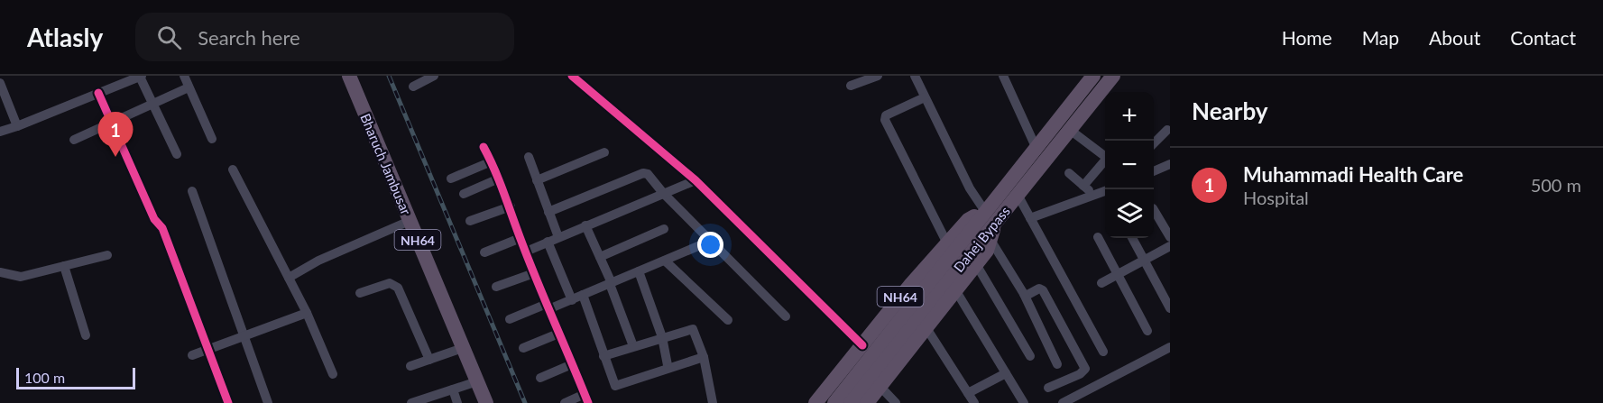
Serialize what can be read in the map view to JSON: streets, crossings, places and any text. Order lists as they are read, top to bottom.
{
  "streets": {
    "highway": ["Bharuch Jambusar", "Dahej Bypass", "NH64"]
  },
  "crossings": [
    ["Dahej Bypass", "NH64"]
  ],
  "scale_bar": "100 m",
  "page": {
    "header": "Atlasly",
    "search": "Search here",
    "nav": [
      "Home",
      "Map",
      "About",
      "Contact"
    ],
    "heading": "Nearby",
    "map_buttons": ["+", "−"],
    "pins": "1",
    "list": [
      {
        "mark": "1",
        "name": "Muhammadi Health Care",
        "note": "Hospital",
        "value": "500 m"
      }
    ],
    "scale": "100 m"
  }
}
